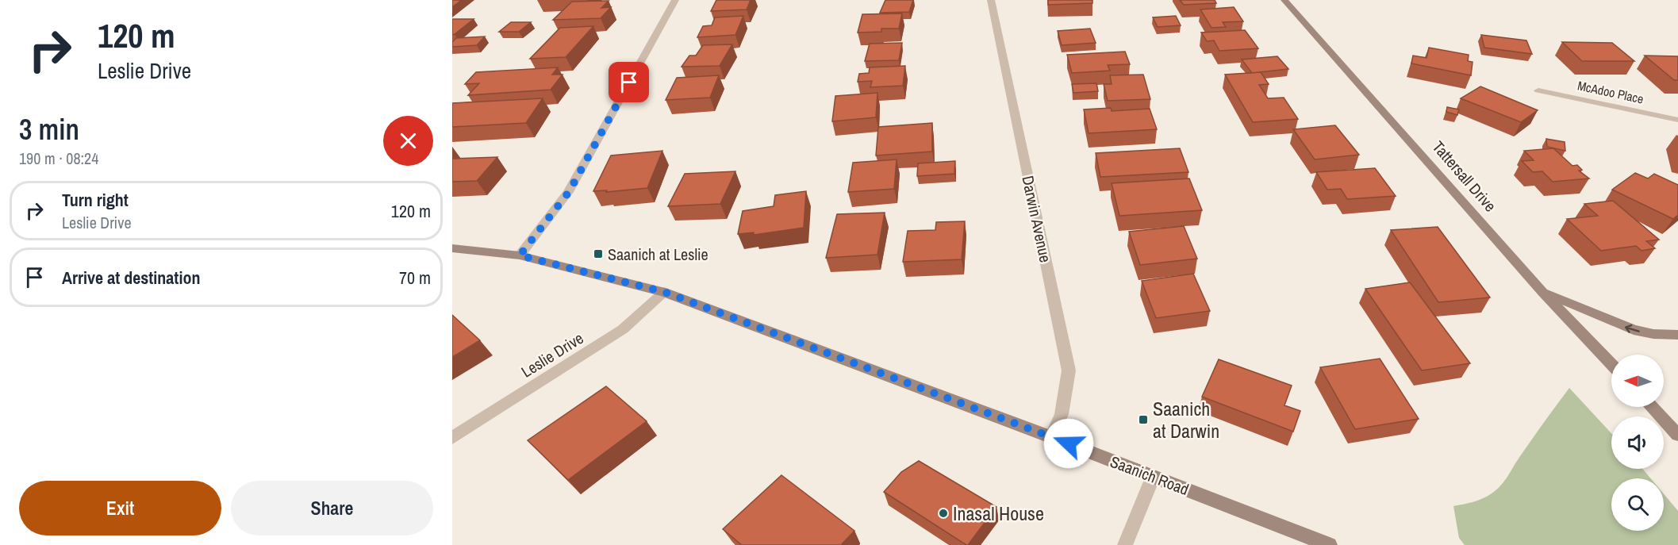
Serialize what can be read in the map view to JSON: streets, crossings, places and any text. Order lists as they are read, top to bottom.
{
  "streets": {
    "main road": ["Tattersall Drive", "Saanich Road"],
    "street": ["McAdoo Place", "Darwin Avenue", "Leslie Drive"]
  },
  "crossings": [
    ["Darwin Avenue", "Saanich Road"],
    ["Leslie Drive", "Saanich Road"]
  ],
  "places": {
    "transit": ["Saanich at Leslie", "Saanich at Darwin"],
    "other": ["Inasal House"]
  },
  "north": "left",
  "page": {
    "turn": ["120 m", "Leslie Drive"],
    "heading": ["3 min", "190 m · 08:24"],
    "list": [
      {
        "name": "Turn right",
        "note": "Leslie Drive",
        "value": "120 m"
      },
      {
        "name": "Arrive at destination",
        "value": "70 m"
      }
    ],
    "buttons": ["Exit", "Share"]
  }
}
